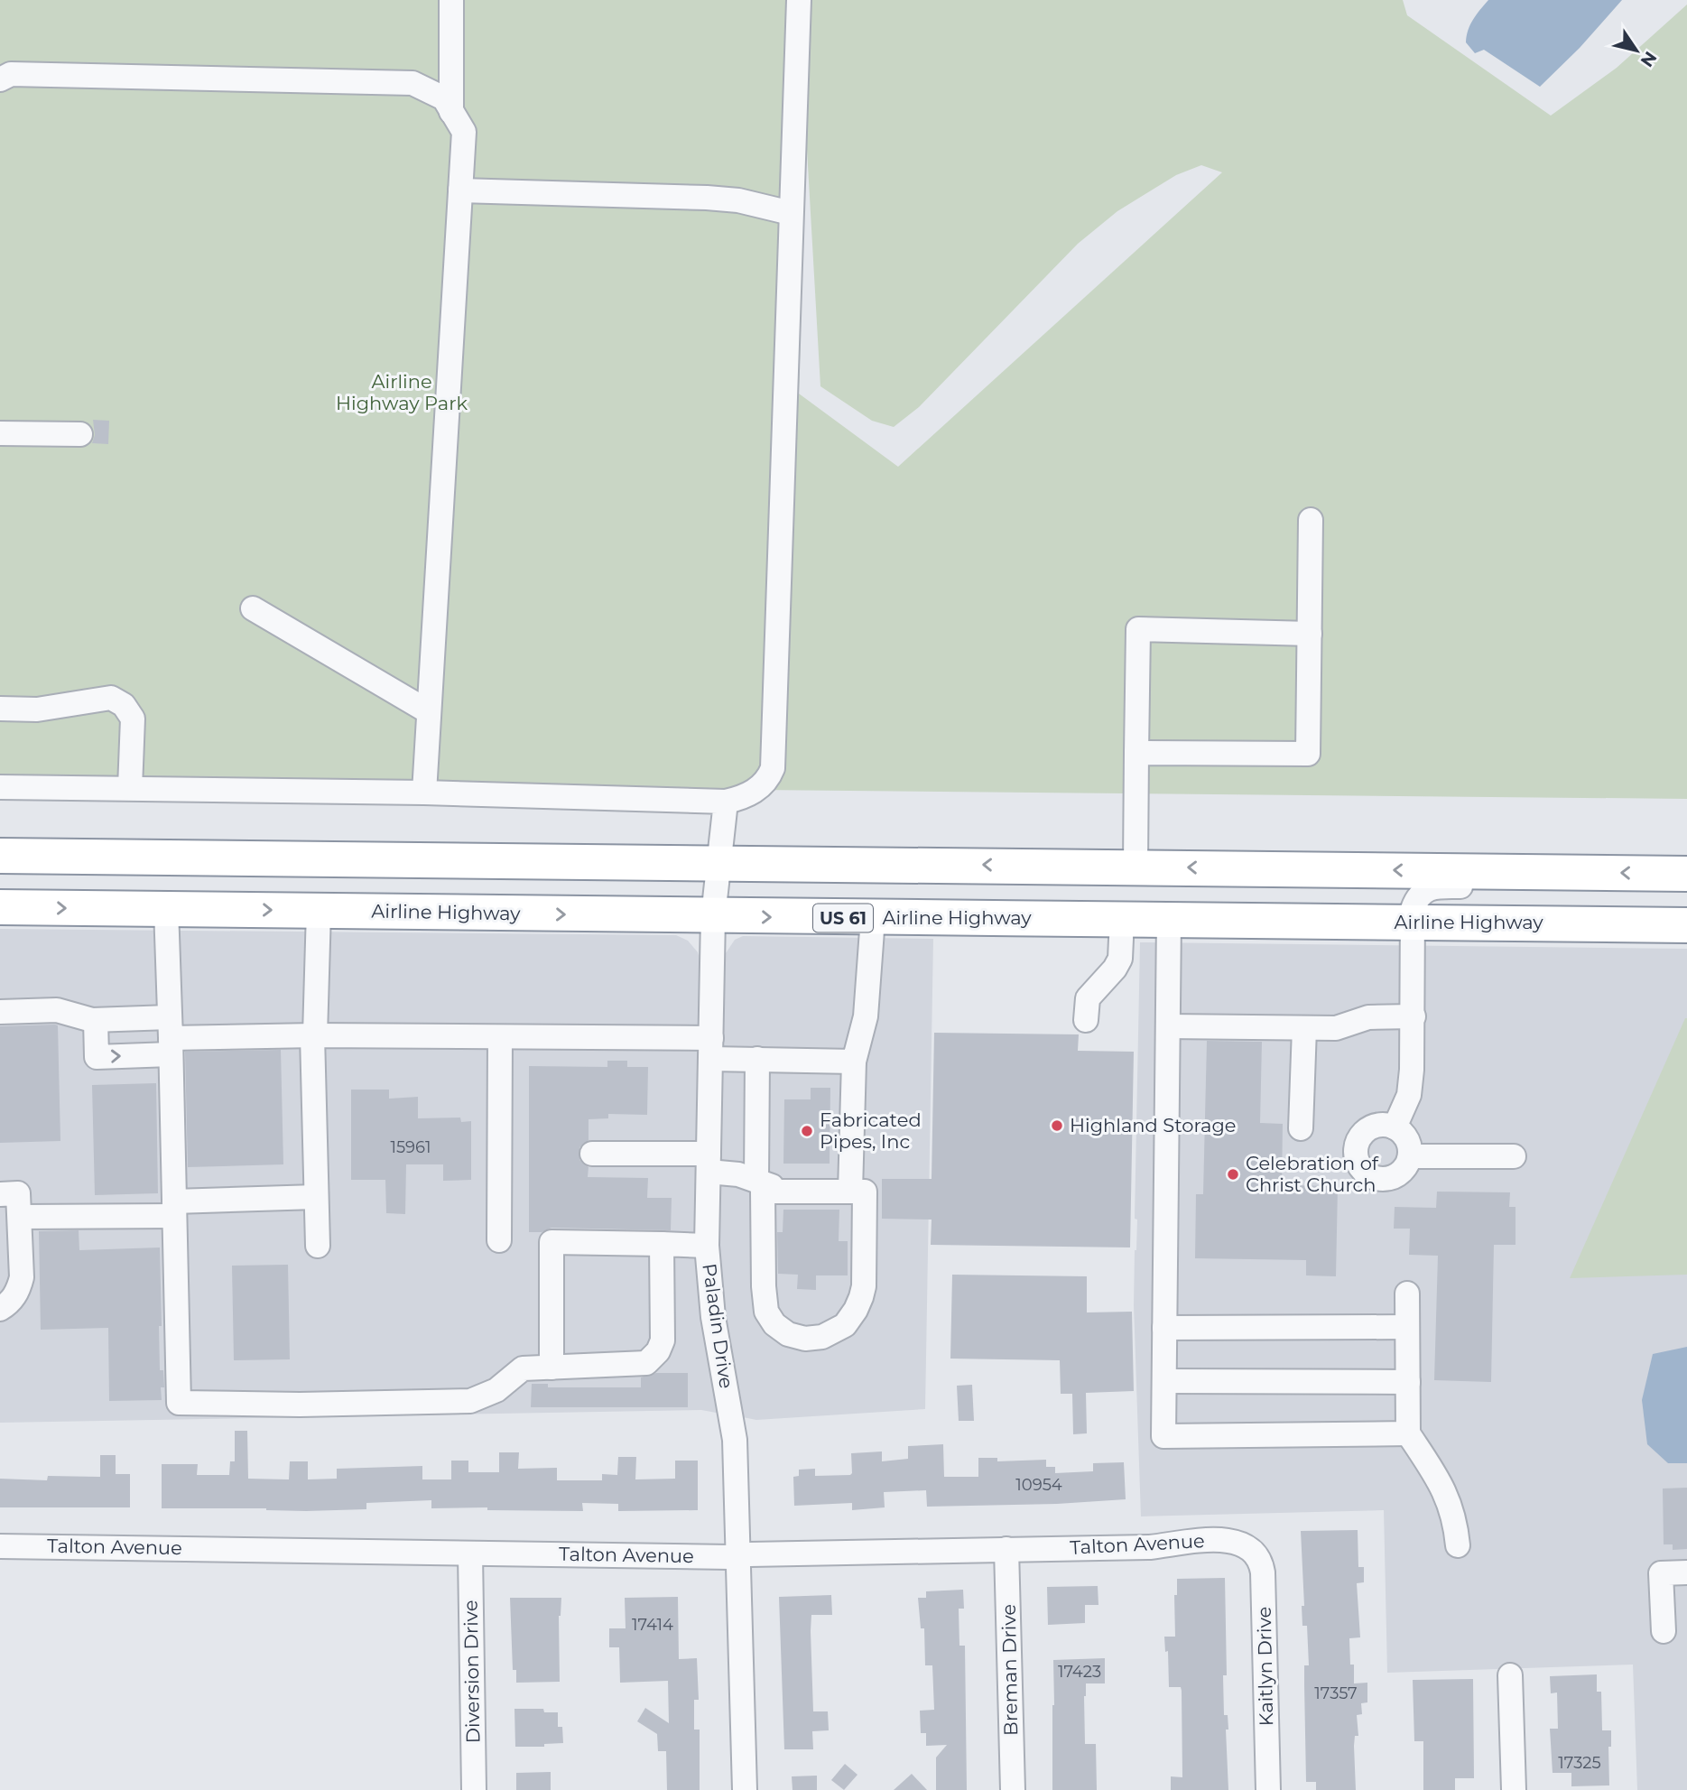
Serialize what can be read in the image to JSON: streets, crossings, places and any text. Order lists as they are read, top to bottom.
{
  "streets": {
    "highway": ["Airline Highway", "US 61"],
    "street": [
      "Paladin Drive",
      "Talton Avenue",
      "Kaitlyn Drive",
      "Breman Drive",
      "Diversion Drive"
    ]
  },
  "crossings": [
    ["Airline Highway", "Paladin Drive"],
    ["Paladin Drive", "Talton Avenue"],
    ["Talton Avenue", "Kaitlyn Drive"],
    ["Talton Avenue", "Breman Drive"],
    ["Talton Avenue", "Diversion Drive"]
  ],
  "parks": ["Airline Highway Park"],
  "places": ["Highland Storage", "Fabricated Pipes, Inc", "Celebration of Christ Church"],
  "house_numbers": [
    "15961",
    "10954",
    "17414",
    "17423",
    "17357",
    "17325"
  ],
  "north": "bottom right"
}
